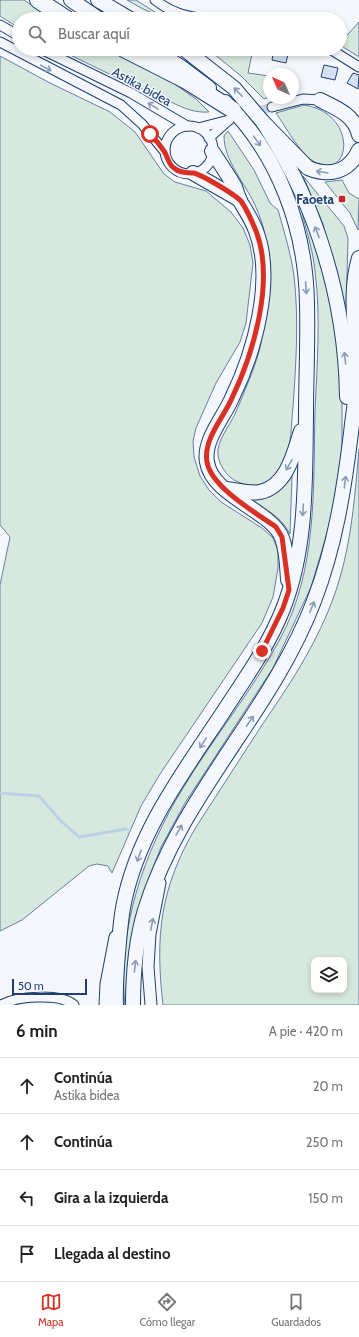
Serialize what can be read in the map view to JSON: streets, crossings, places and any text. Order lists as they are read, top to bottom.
{
  "streets": {
    "street": ["Astika bidea"]
  },
  "places": {
    "transit": ["Faoeta"]
  },
  "scale_bar": "50 m",
  "north": "top left",
  "page": {
    "search": "Buscar aquí",
    "scale": "50 m",
    "heading": ["6 min", "A pie · 420 m"],
    "list": [
      ["Continúa", "Astika bidea", "20 m"],
      ["Continúa", "250 m"],
      ["Gira a la izquierda", "150 m"],
      "Llegada al destino"
    ],
    "nav": ["Mapa", "Cómo llegar", "Guardados"]
  }
}
